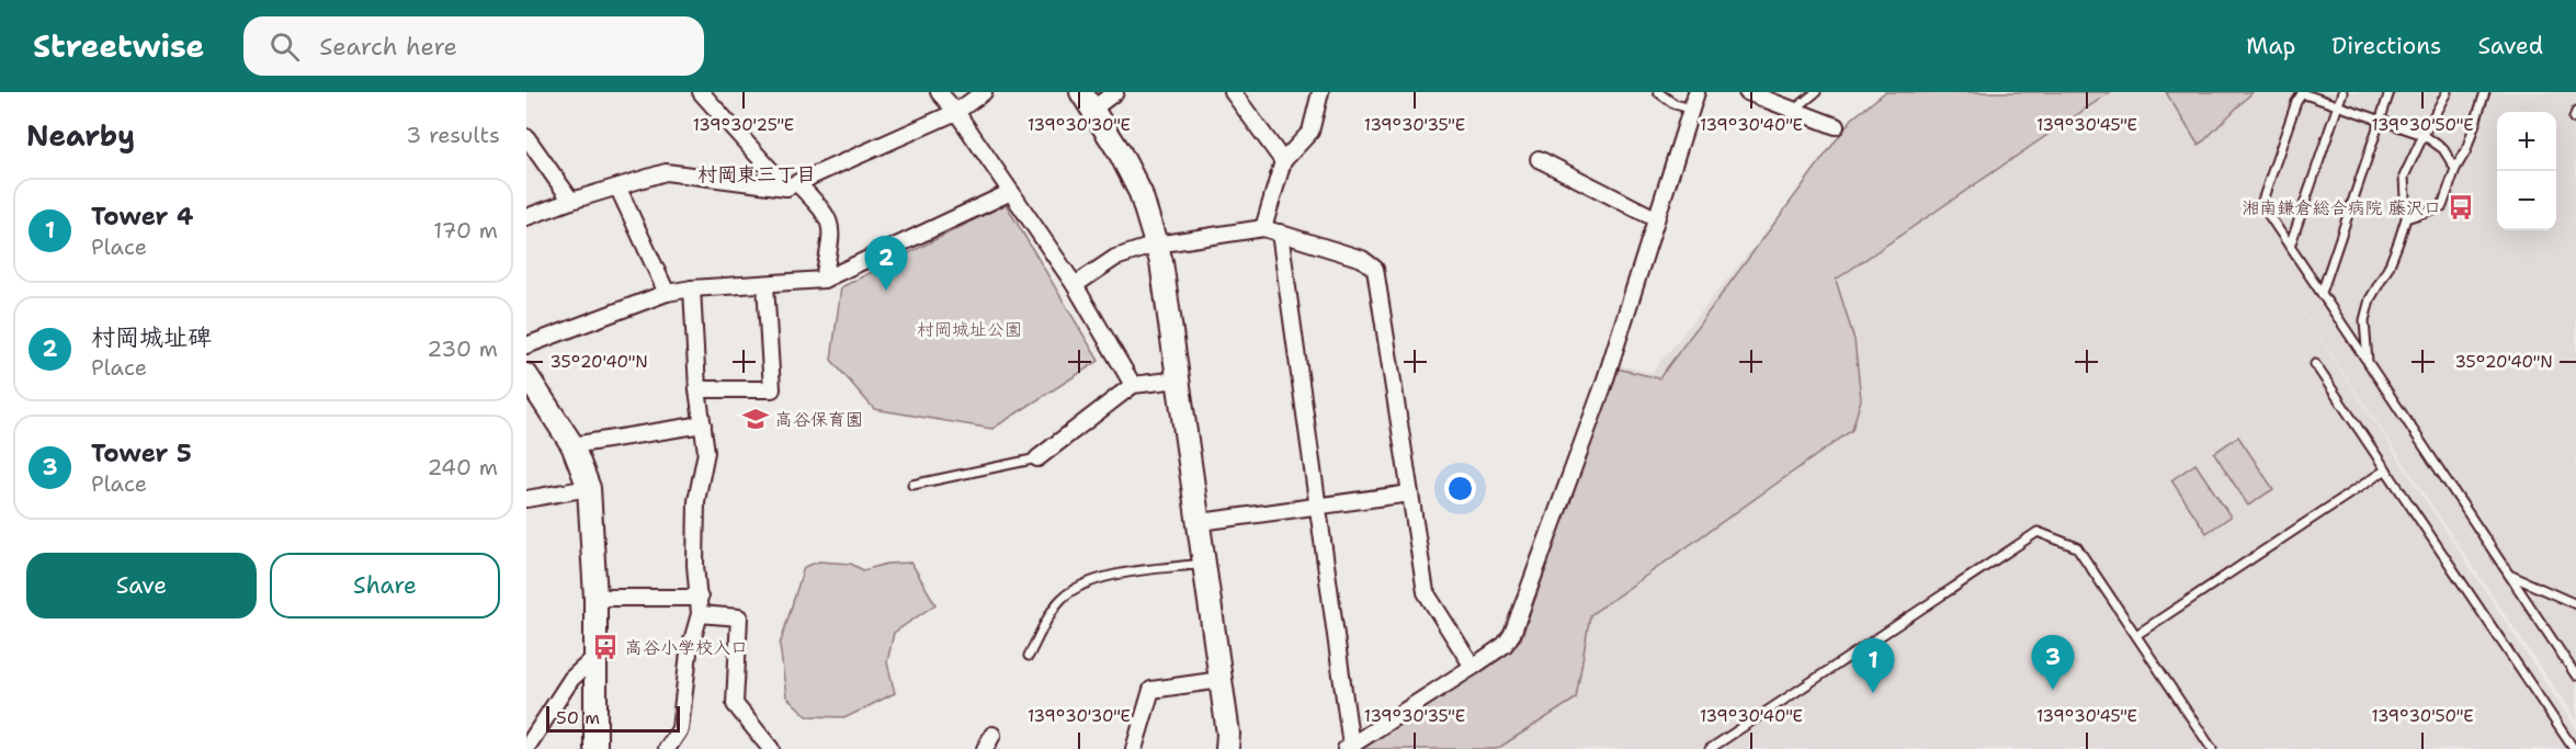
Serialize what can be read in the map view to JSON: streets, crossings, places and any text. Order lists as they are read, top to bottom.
{
  "districts": ["村岡東三丁目"],
  "parks": ["村岡城址公園"],
  "places": {
    "bus stop": ["湘南鎌倉総合病院 藤沢口", "高谷小学校入口"],
    "school or university": ["高谷保育園"]
  },
  "scale_bar": "50 m",
  "page": {
    "header": "Streetwise",
    "search": "Search here",
    "nav": ["Map", "Directions", "Saved"],
    "heading": ["Nearby", "3 results"],
    "map_buttons": ["+", "−"],
    "list": [
      {
        "mark": "1",
        "name": "Tower 4",
        "note": "Place",
        "value": "170 m"
      },
      {
        "mark": "2",
        "name": "村岡城址碑",
        "note": "Place",
        "value": "230 m"
      },
      {
        "mark": "3",
        "name": "Tower 5",
        "note": "Place",
        "value": "240 m"
      }
    ],
    "pins": ["2", "3", "1"],
    "buttons": ["Save", "Share"],
    "scale": "50 m"
  },
  "coordinates": [
    "139°30'25\"E",
    "139°30'30\"E",
    "139°30'35\"E",
    "139°30'40\"E",
    "139°30'45\"E",
    "139°30'50\"E",
    "35°20'40\"N"
  ]
}
